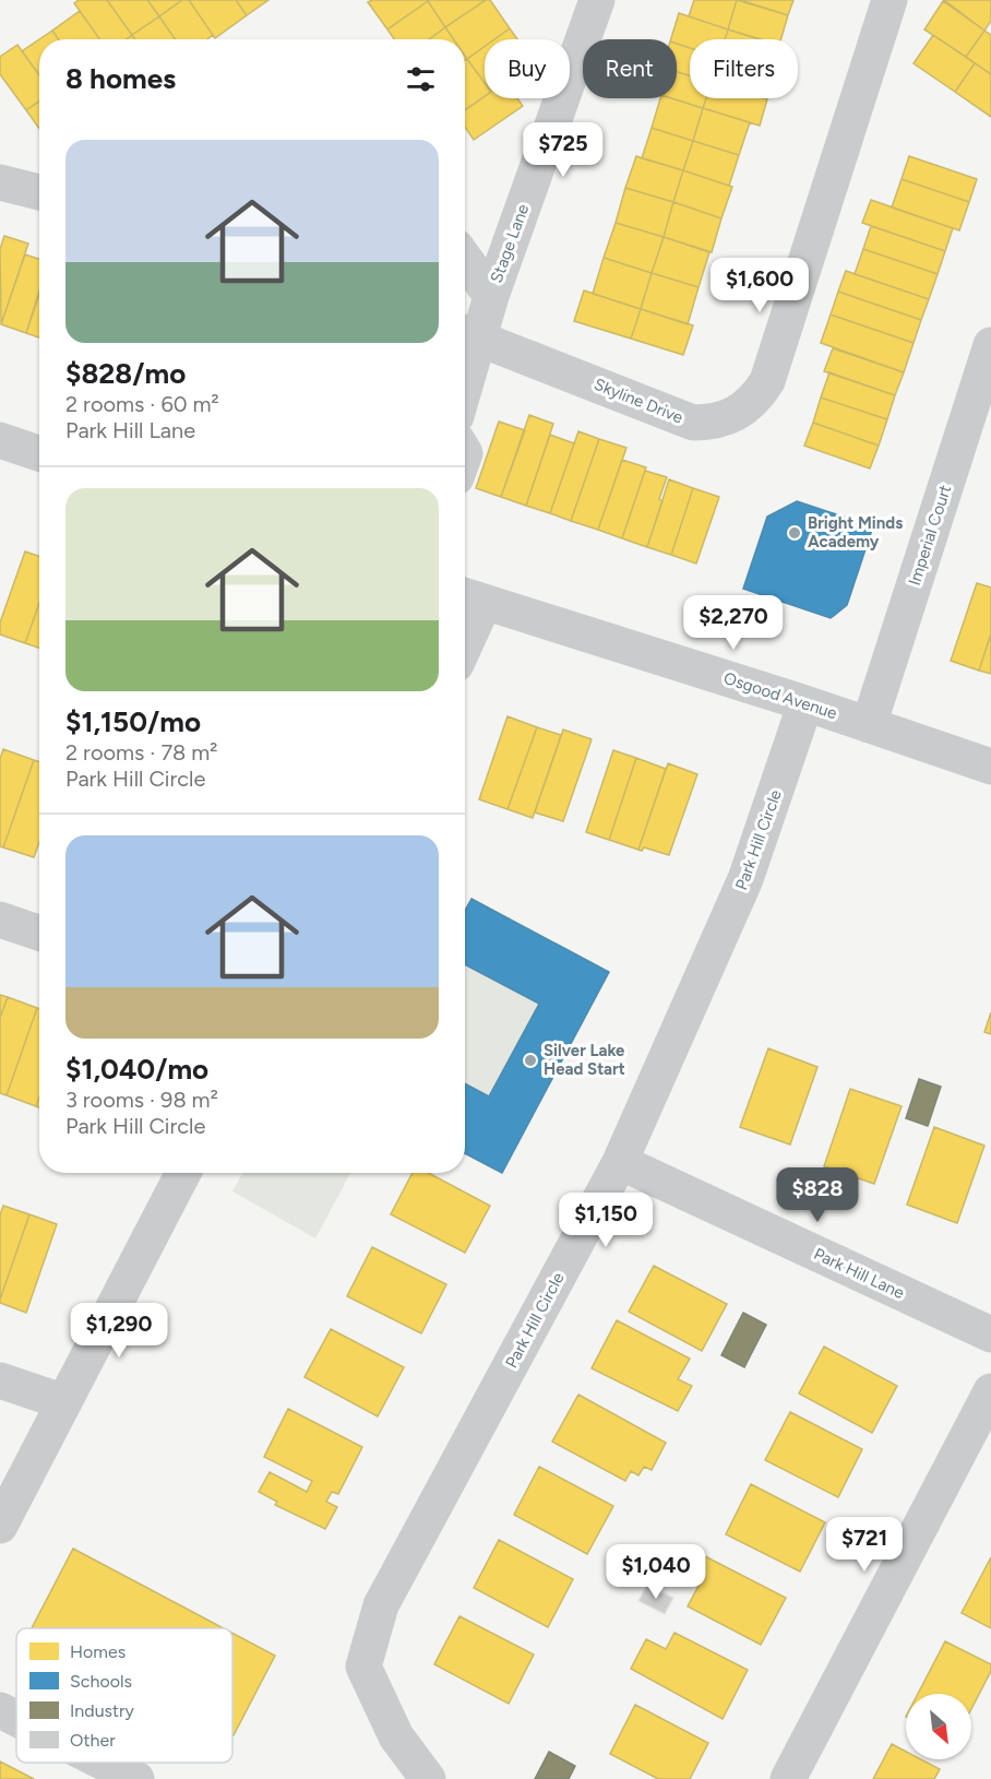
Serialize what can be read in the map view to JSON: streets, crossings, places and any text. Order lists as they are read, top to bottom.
{
  "streets": {
    "street": [
      "Stage Lane",
      "Skyline Drive",
      "Imperial Court",
      "Osgood Avenue",
      "Park Hill Circle",
      "Park Hill Lane"
    ]
  },
  "crossings": [
    ["Stage Lane", "Skyline Drive"],
    ["Imperial Court", "Osgood Avenue"],
    ["Osgood Avenue", "Park Hill Circle"],
    ["Park Hill Circle", "Park Hill Lane"]
  ],
  "places": ["Bright Minds Academy", "Silver Lake Head Start"],
  "legend": [
    "Homes",
    "Schools",
    "Industry",
    "Other"
  ],
  "north": "bottom right",
  "page": {
    "chip": ["Buy", "Rent", "Filters"],
    "heading": "8 homes",
    "list": [
      {
        "name": "$828/mo",
        "note": "2 rooms · 60 m² · Park Hill Lane"
      },
      {
        "name": "$1,150/mo",
        "note": "2 rooms · 78 m² · Park Hill Circle"
      },
      {
        "name": "$1,040/mo",
        "note": "3 rooms · 98 m² · Park Hill Circle"
      }
    ],
    "price": [
      "$725",
      "$1,600",
      "$2,270",
      "$828",
      "$1,150",
      "$1,290",
      "$721",
      "$1,040"
    ]
  }
}
